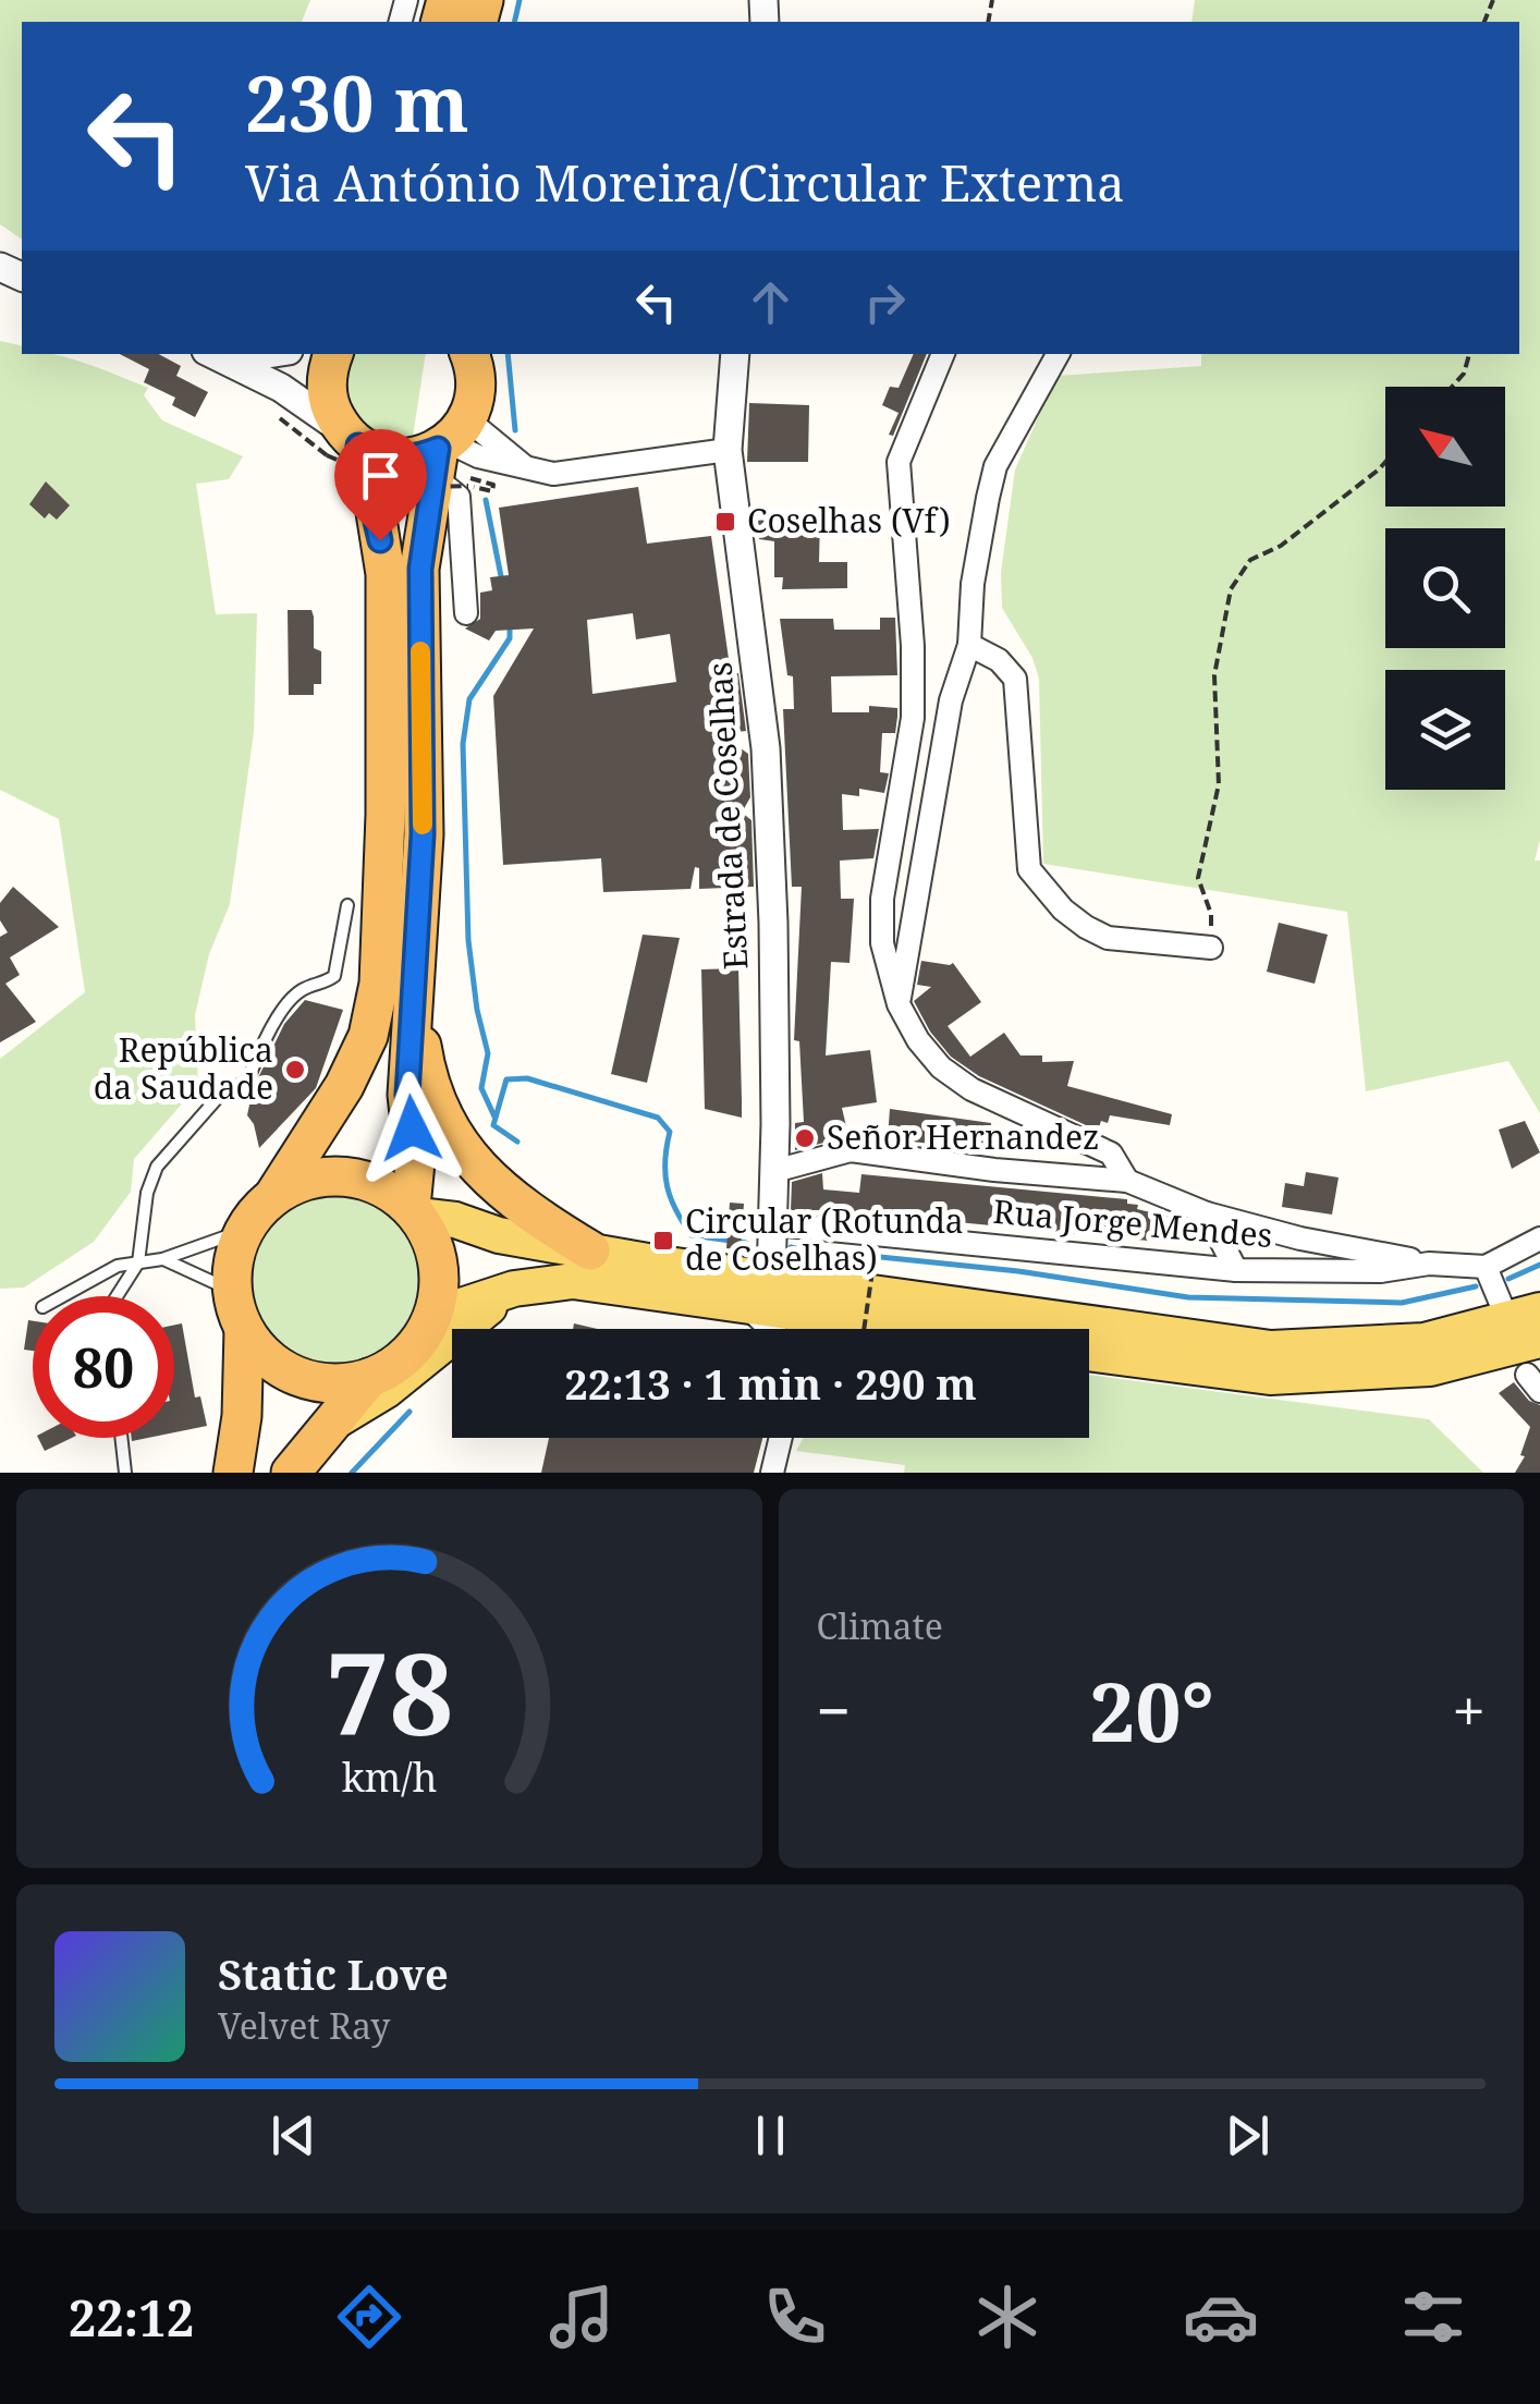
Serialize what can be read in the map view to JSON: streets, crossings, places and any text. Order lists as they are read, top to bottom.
{
  "streets": {
    "street": ["Estrada de Coselhas", "Rua Jorge Mendes"]
  },
  "crossings": [
    ["Estrada de Coselhas", "Rua Jorge Mendes"]
  ],
  "places": {
    "transit": ["Coselhas (Vf)", "Circular (Rotunda de Coselhas)"],
    "other": ["República da Saudade", "Señor Hernandez"]
  },
  "north": "top left",
  "page": {
    "turn": ["230 m", "Via António Moreira/Circular Externa"],
    "limit": "80",
    "trip": "22:13 · 1 min · 290 m",
    "tile": "Climate",
    "heat": ["−", "20°", "+"],
    "song": ["Static Love", "Velvet Ray"],
    "tabs": "22:12",
    "gauge": ["78", "km/h"]
  }
}
